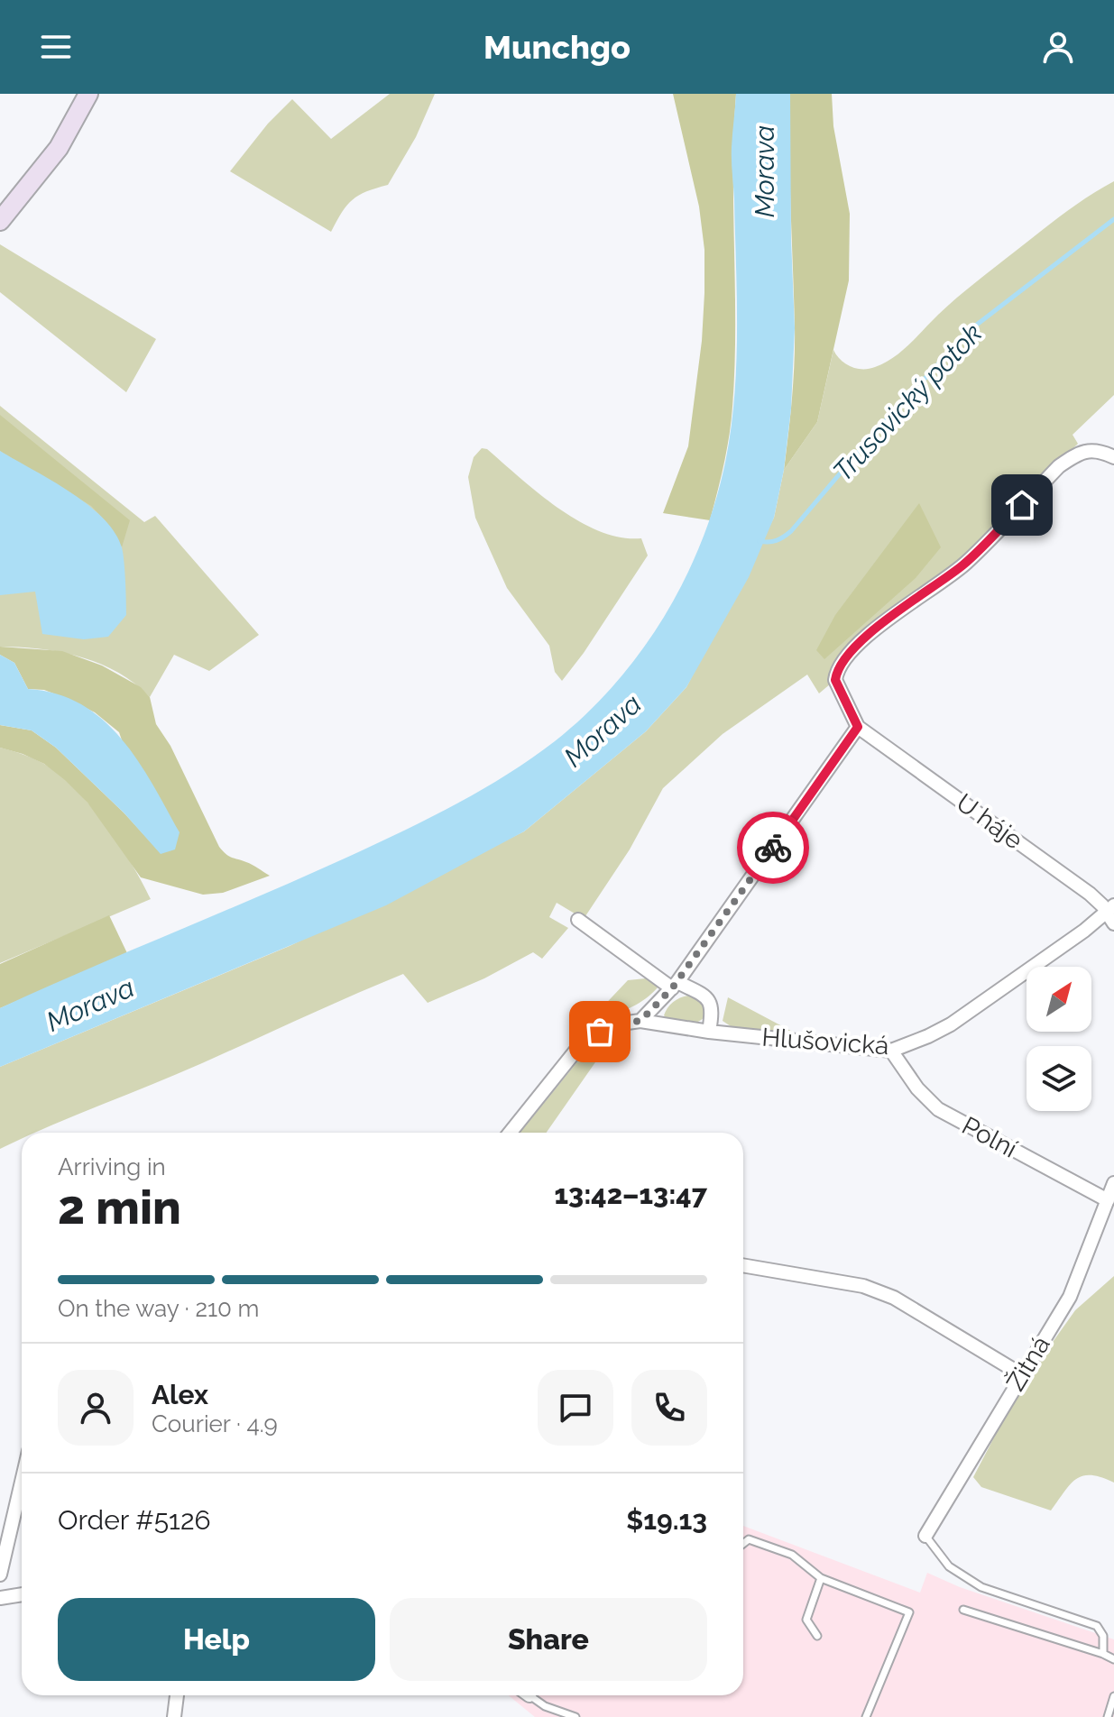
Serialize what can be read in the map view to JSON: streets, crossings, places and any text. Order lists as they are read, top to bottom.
{
  "streets": {
    "street": [
      "U háje",
      "Hlušovická",
      "Polní",
      "Žitná"
    ]
  },
  "crossings": [
    ["U háje", "Hlušovická"],
    ["Hlušovická", "Polní"],
    ["Polní", "Žitná"]
  ],
  "water": ["Morava", "Trusovický potok"],
  "north": "top right",
  "page": {
    "header": "Munchgo",
    "heading": ["2 min", "Arriving in", "13:42–13:47"],
    "panel": [
      "Alex",
      "Courier · 4.9",
      "Order #5126",
      "$19.13"
    ],
    "bar": "On the way · 210 m",
    "buttons": ["Help", "Share"]
  }
}
